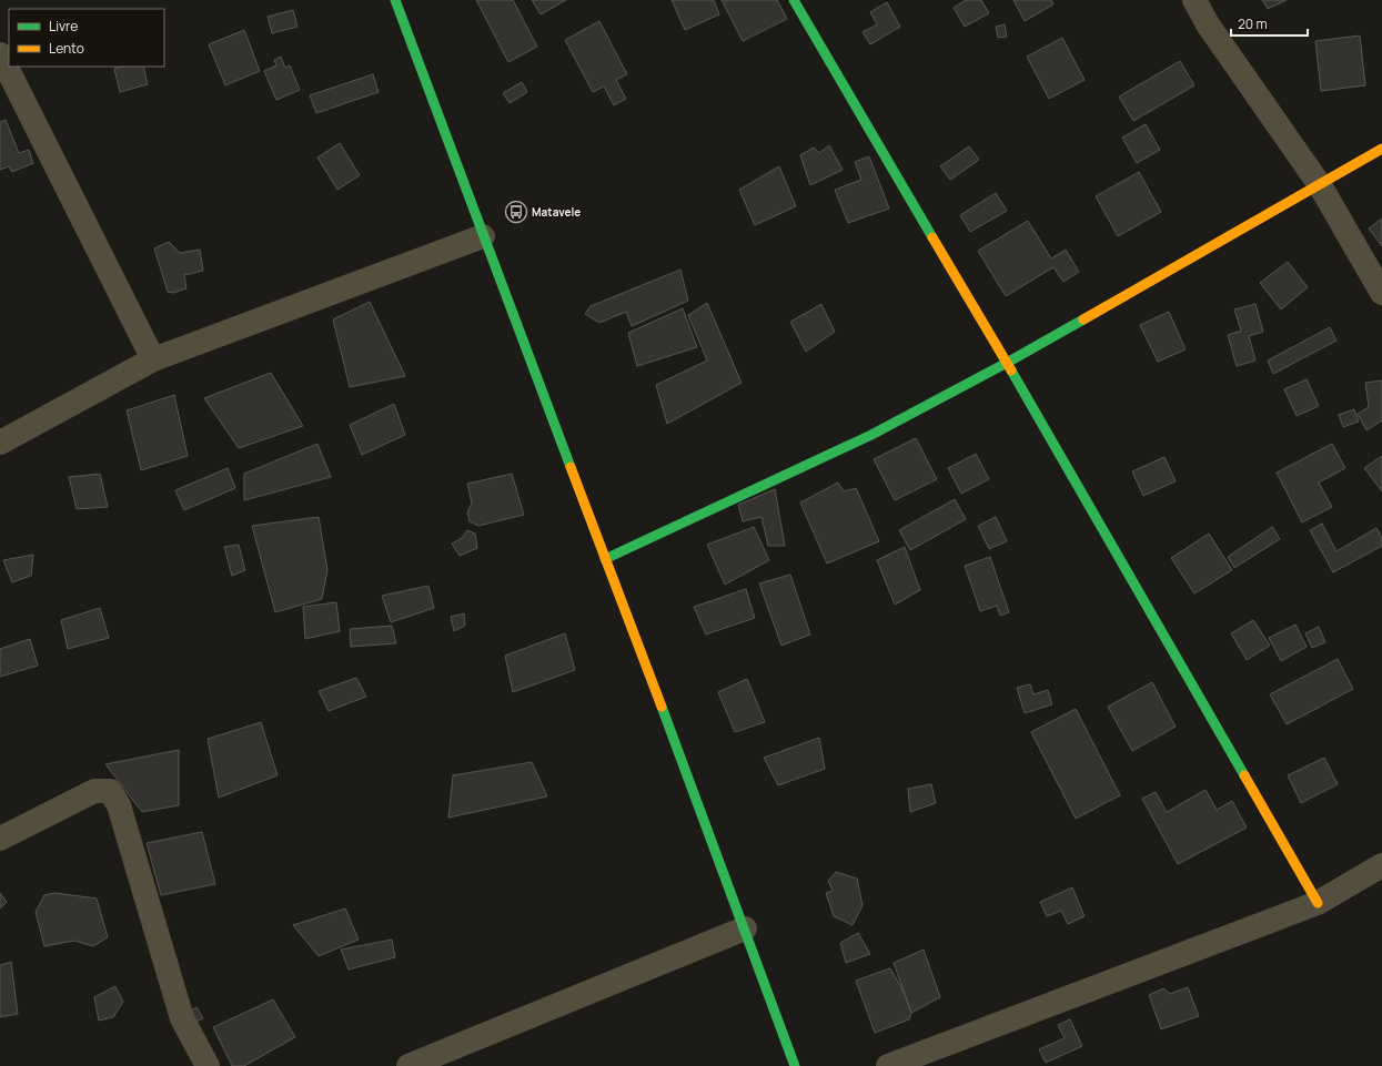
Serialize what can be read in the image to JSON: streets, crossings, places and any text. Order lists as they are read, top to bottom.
{
  "places": {
    "bus stop": ["Matavele"]
  },
  "legend": ["Livre", "Lento"],
  "scale_bar": "20 m"
}
